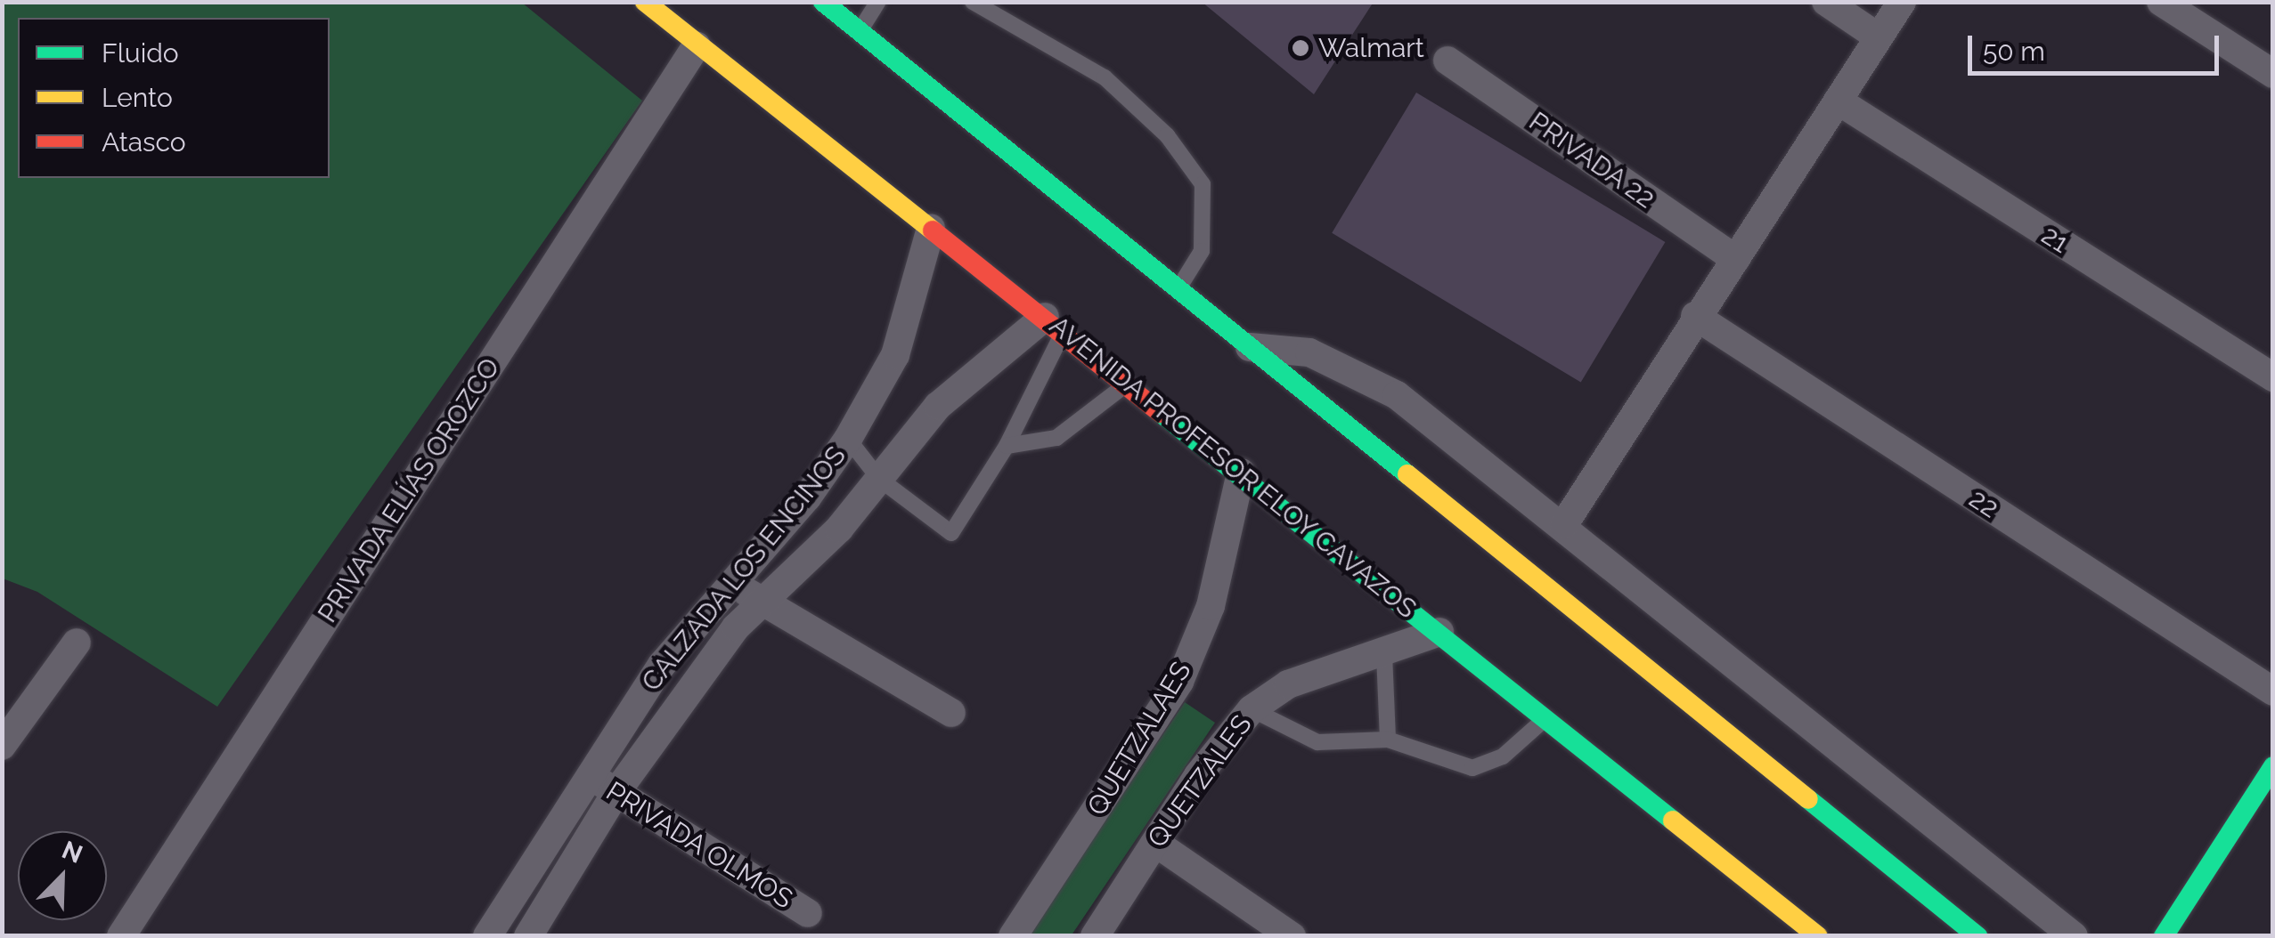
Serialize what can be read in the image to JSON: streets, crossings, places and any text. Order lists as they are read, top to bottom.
{
  "streets": {
    "main road": ["AVENIDA PROFESOR ELOY CAVAZOS"],
    "street": [
      "PRIVADA 22",
      "21",
      "PRIVADA ELÍAS OROZCO",
      "22",
      "CALZADA LOS ENCINOS",
      "QUETZALAES",
      "QUETZALES",
      "PRIVADA OLMOS"
    ]
  },
  "crossings": [
    ["AVENIDA PROFESOR ELOY CAVAZOS", "PRIVADA ELÍAS OROZCO"],
    ["AVENIDA PROFESOR ELOY CAVAZOS", "CALZADA LOS ENCINOS"],
    ["AVENIDA PROFESOR ELOY CAVAZOS", "QUETZALAES"],
    ["AVENIDA PROFESOR ELOY CAVAZOS", "QUETZALES"],
    ["CALZADA LOS ENCINOS", "PRIVADA OLMOS"]
  ],
  "places": ["Walmart"],
  "legend": ["Fluido", "Lento", "Atasco"],
  "scale_bar": "50 m",
  "north": "top right"
}
